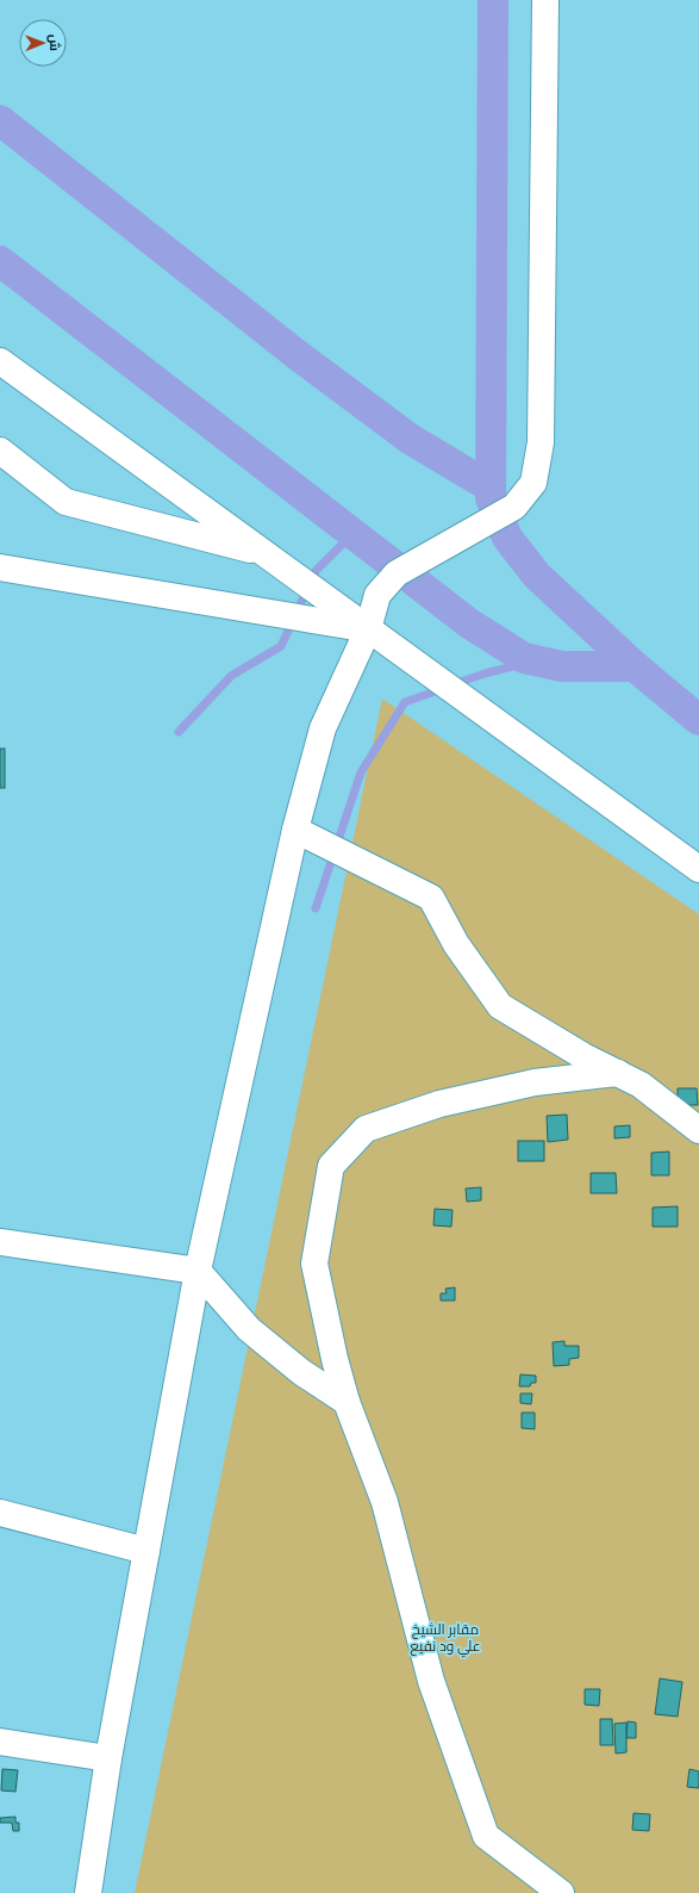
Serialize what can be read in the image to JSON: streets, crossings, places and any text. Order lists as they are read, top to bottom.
{
  "parks": ["مقابر الشيخ علي ود نفيع"],
  "north": "right"
}
